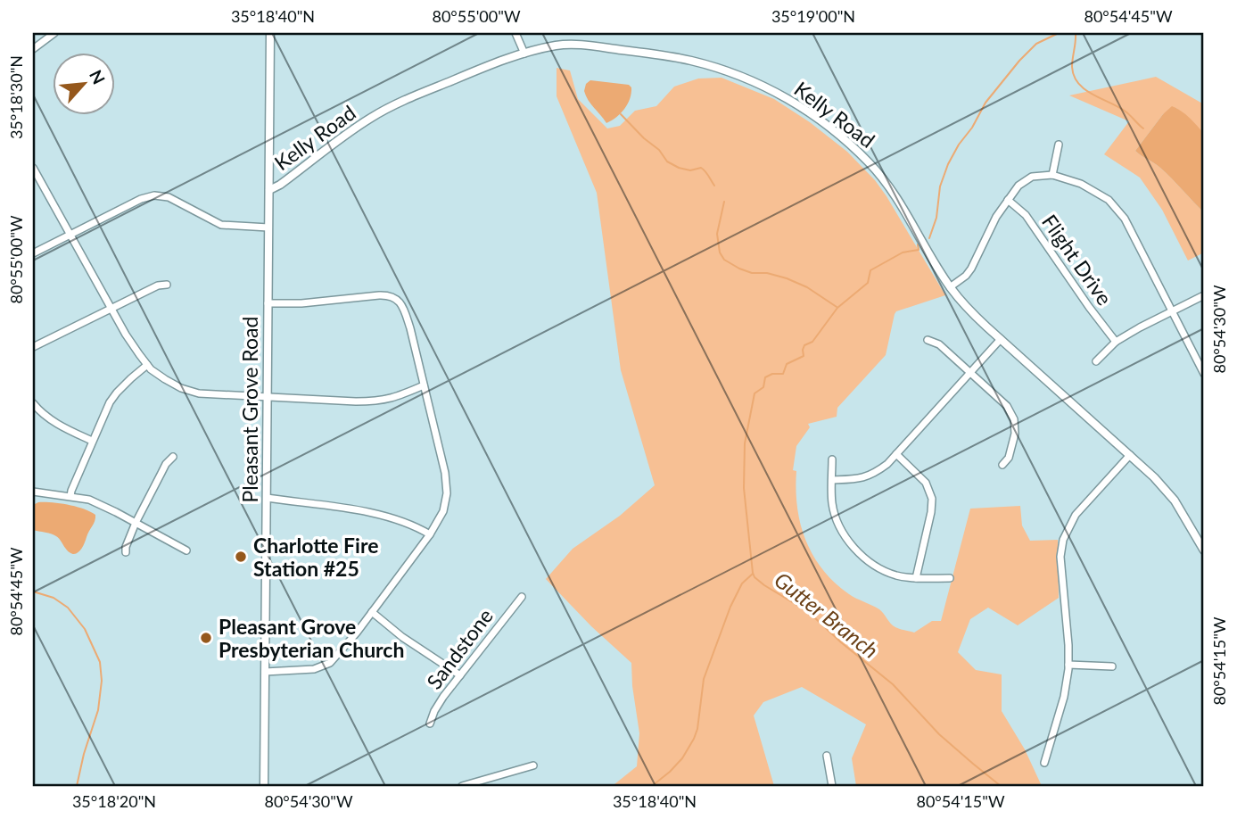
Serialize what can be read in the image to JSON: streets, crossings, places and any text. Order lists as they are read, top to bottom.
{
  "streets": {
    "street": [
      "Kelly Road",
      "Flight Drive",
      "Pleasant Grove Road",
      "Sandstone"
    ]
  },
  "crossings": [
    ["Kelly Road", "Pleasant Grove Road"]
  ],
  "water": ["Gutter Branch"],
  "places": ["Charlotte Fire Station #25", "Pleasant Grove Presbyterian Church"],
  "north": "top right",
  "coordinates": [
    "35°18'40\"N",
    "80°55'00\"W",
    "35°19'00\"N",
    "80°54'45\"W",
    "35°18'30\"N",
    "80°54'30\"W",
    "80°54'15\"W",
    "35°18'20\"N"
  ]
}
